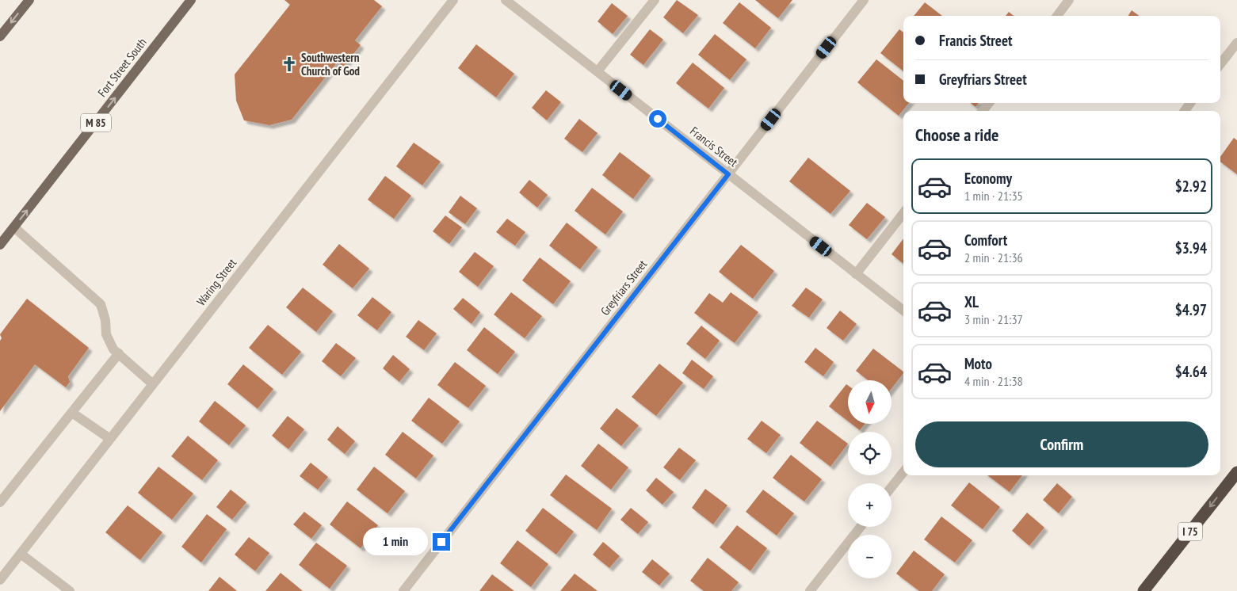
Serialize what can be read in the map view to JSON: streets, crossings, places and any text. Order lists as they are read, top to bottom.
{
  "streets": {
    "highway": ["I 75"],
    "main road": ["Fort Street South", "M 85"],
    "street": ["Francis Street", "Waring Street", "Greyfriars Street"]
  },
  "crossings": [
    ["Francis Street", "Greyfriars Street"]
  ],
  "one_way": ["Fort Street South"],
  "places": {
    "church": ["Southwestern Church of God"]
  },
  "north": "bottom",
  "page": {
    "banner": ["Francis Street", "Greyfriars Street"],
    "heading": "Choose a ride",
    "list": [
      {
        "name": "Economy",
        "note": "1 min · 21:35",
        "value": "$2.92"
      },
      {
        "name": "Comfort",
        "note": "2 min · 21:36",
        "value": "$3.94"
      },
      {
        "name": "XL",
        "note": "3 min · 21:37",
        "value": "$4.97"
      },
      {
        "name": "Moto",
        "note": "4 min · 21:38",
        "value": "$4.64"
      }
    ],
    "map_buttons": ["+", "−"],
    "buttons": "Confirm",
    "bubble": "1 min"
  }
}
